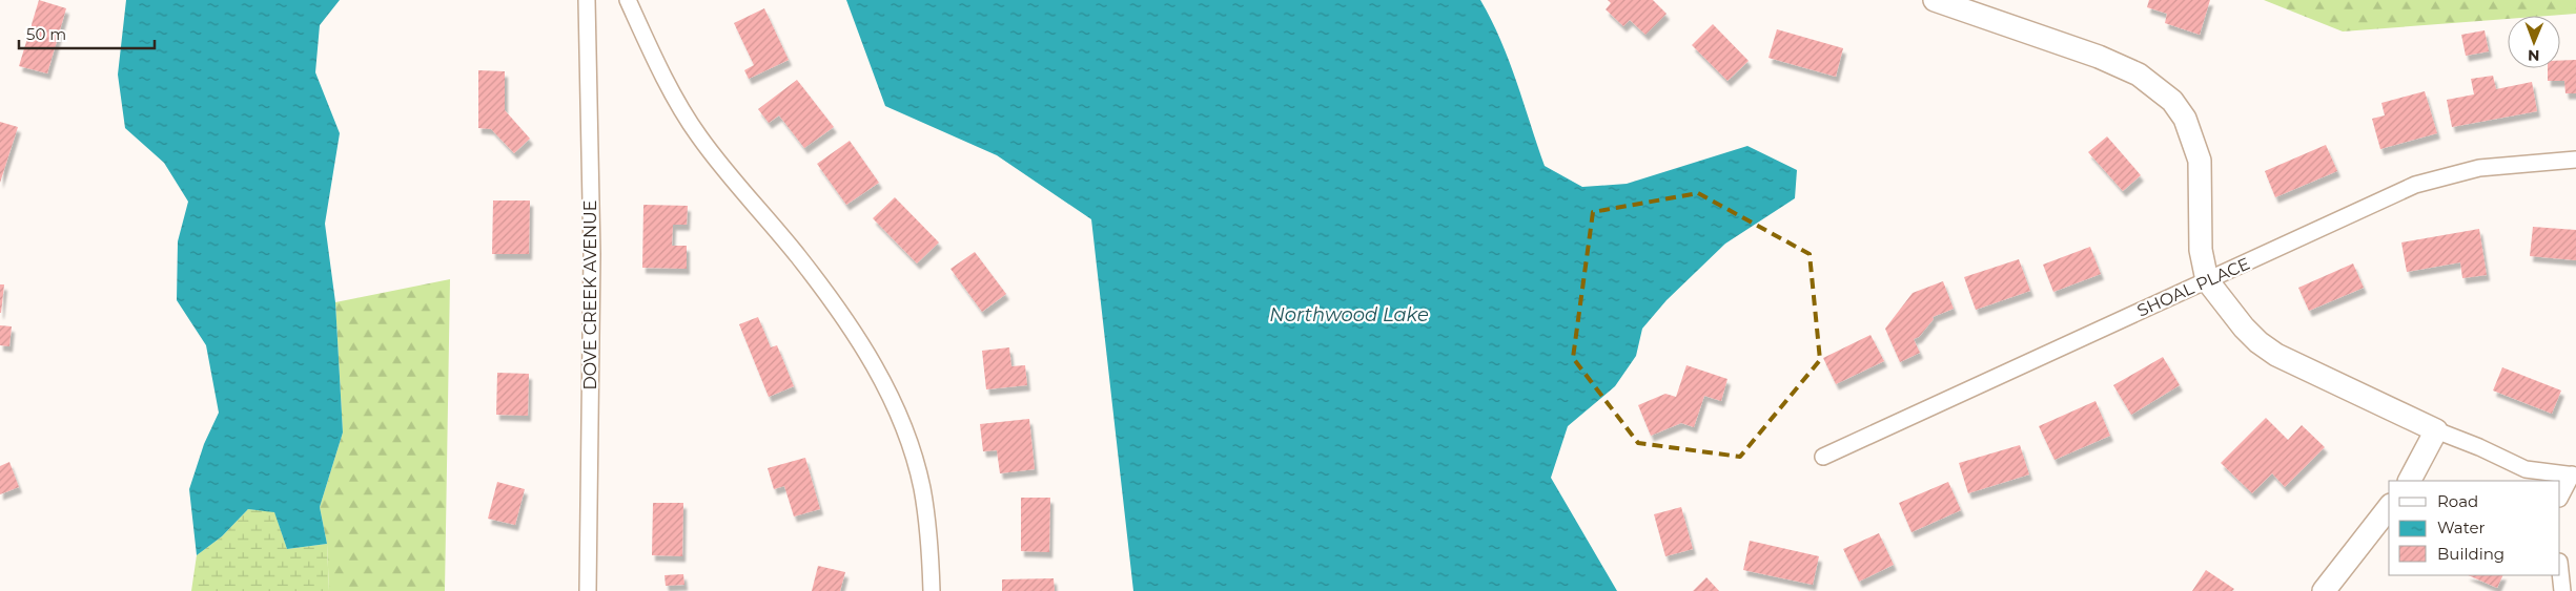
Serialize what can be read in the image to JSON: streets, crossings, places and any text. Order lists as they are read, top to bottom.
{
  "streets": {
    "street": ["SHOAL PLACE", "DOVE CREEK AVENUE"]
  },
  "water": ["Northwood Lake"],
  "legend": ["Road", "Water", "Building"],
  "scale_bar": "50 m",
  "north": "bottom"
}
